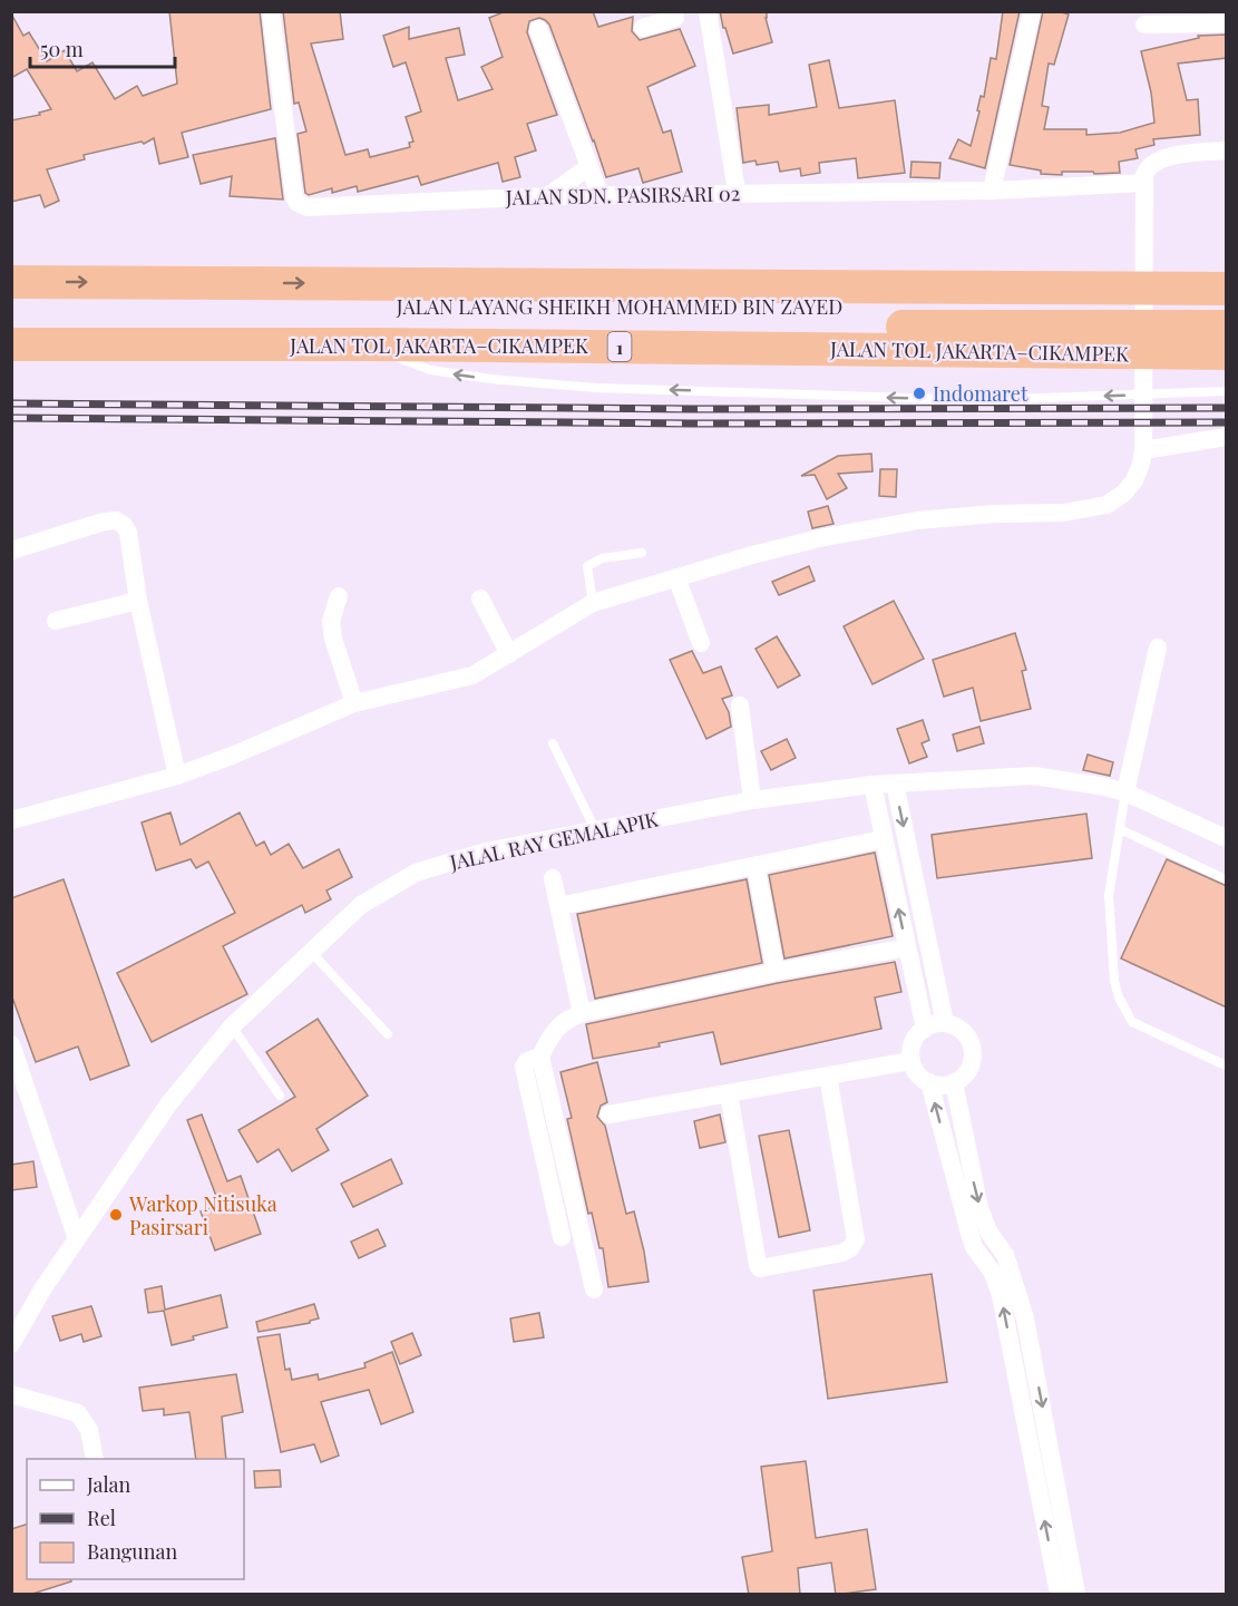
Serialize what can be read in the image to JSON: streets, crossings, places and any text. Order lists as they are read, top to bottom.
{
  "streets": {
    "highway": ["JALAN LAYANG SHEIKH MOHAMMED BIN ZAYED", "JALAN TOL JAKARTA–CIKAMPEK", "1"],
    "street": ["JALAN SDN. PASIRSARI 02", "JALAL RAY GEMALAPIK"]
  },
  "places": ["Indomaret", "Warkop Nitisuka Pasirsari"],
  "legend": ["Jalan", "Rel", "Bangunan"],
  "scale_bar": "50 m"
}
